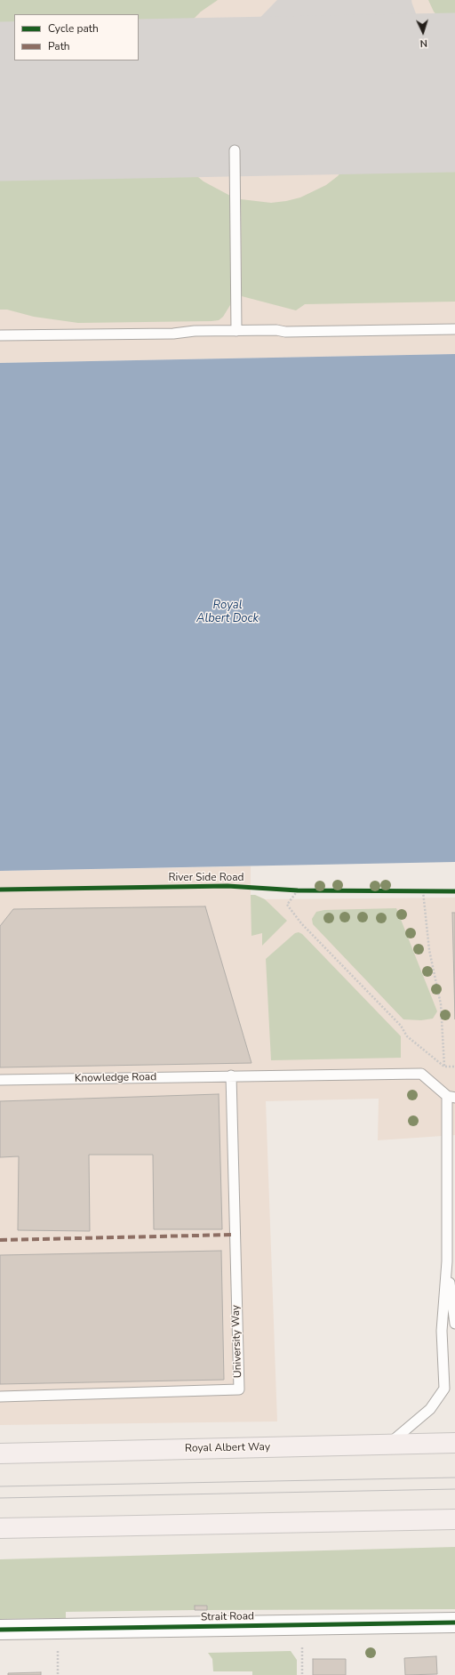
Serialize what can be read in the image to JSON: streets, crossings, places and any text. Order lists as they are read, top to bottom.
{
  "streets": {
    "main road": ["Royal Albert Way"],
    "street": ["Strait Road"],
    "lane": ["Knowledge Road", "University Way"],
    "cycle path": ["River Side Road"]
  },
  "crossings": [
    ["Knowledge Road", "University Way"]
  ],
  "water": ["Royal Albert Dock"],
  "legend": ["Cycle path", "Path"],
  "north": "bottom"
}
